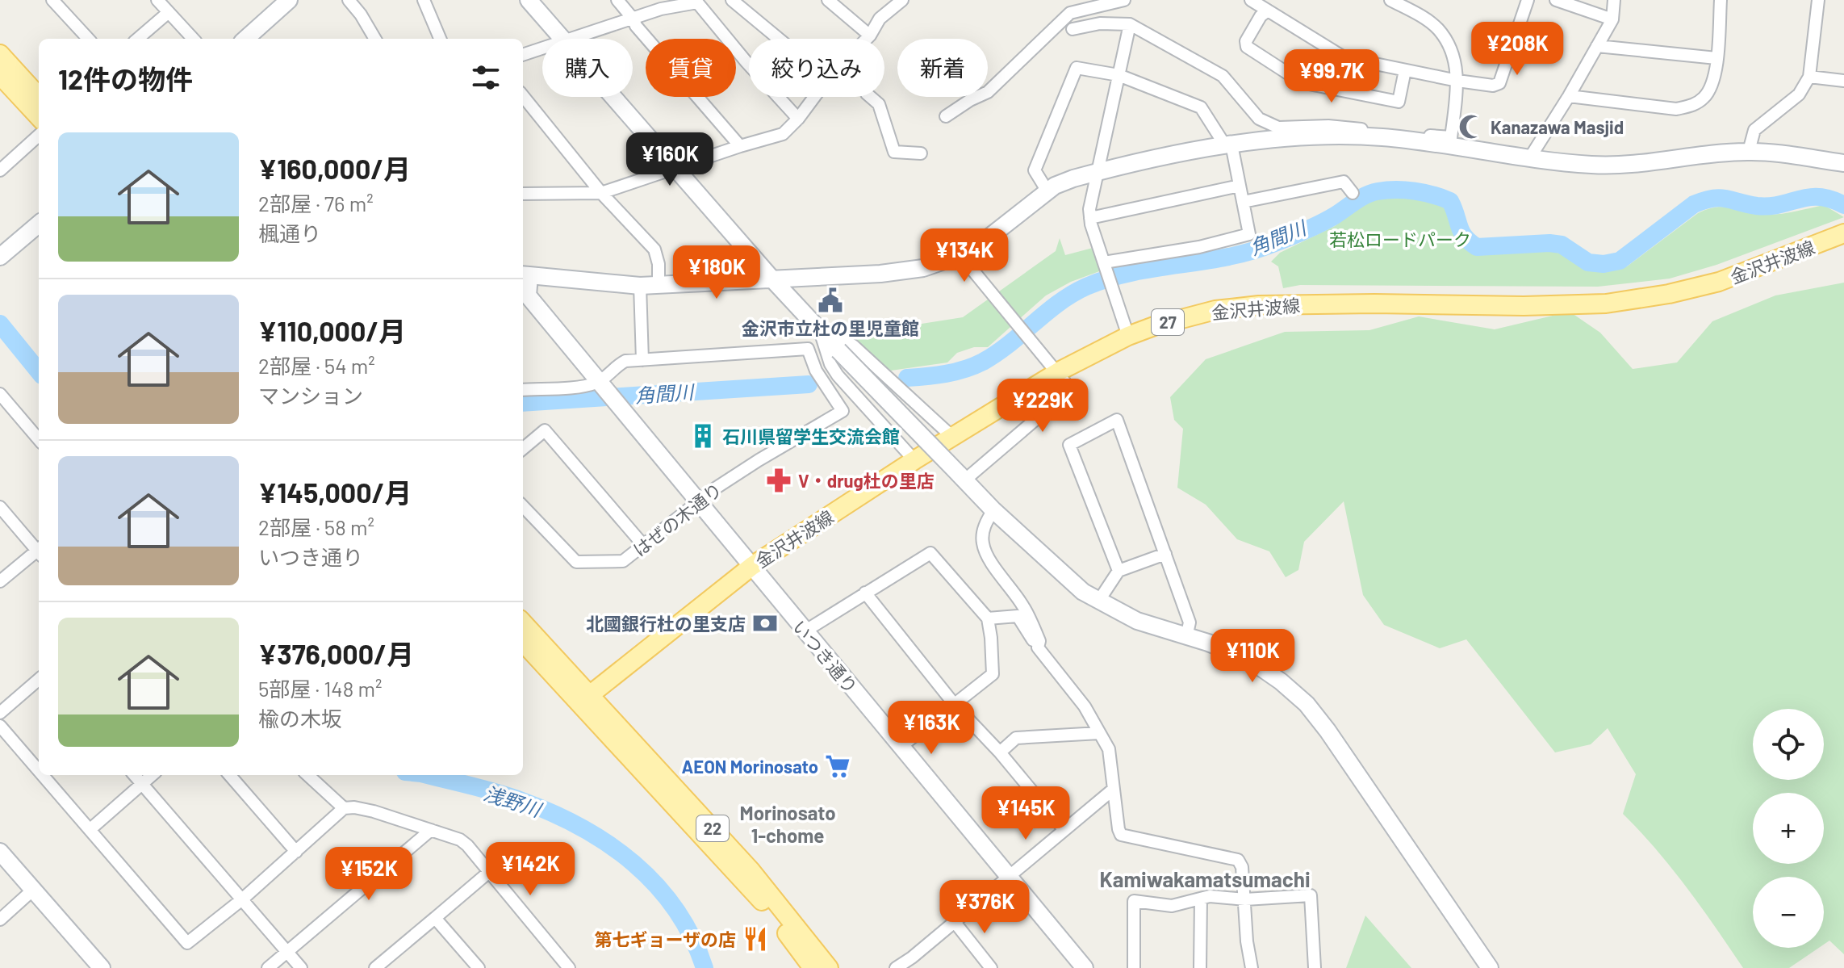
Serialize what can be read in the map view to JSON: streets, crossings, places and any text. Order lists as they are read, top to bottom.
{
  "streets": {
    "main road": ["金沢井波線", "27", "22"],
    "street": ["はぜの木通り", "いつき通り"]
  },
  "crossings": [
    ["金沢井波線", "いつき通り"],
    ["金沢井波線", "22"],
    ["はぜの木通り", "いつき通り"]
  ],
  "districts": ["Morinosato 1-chome", "Kamiwakamatsumachi"],
  "water": ["角間川", "浅野川"],
  "parks": ["若松ロードパーク"],
  "places": {
    "mosque": ["Kanazawa Masjid"],
    "public building": ["金沢市立杜の里児童館"],
    "building": ["石川県留学生交流会館"],
    "pharmacy": ["V・drug杜の里店"],
    "bank": ["北國銀行杜の里支店"],
    "supermarket": ["AEON Morinosato"],
    "restaurant": ["第七ギョーザの店"]
  },
  "page": {
    "price": [
      "¥208K",
      "¥99.7K",
      "¥160K",
      "¥134K",
      "¥180K",
      "¥229K",
      "¥110K",
      "¥163K",
      "¥145K",
      "¥142K",
      "¥152K",
      "¥376K"
    ],
    "chip": [
      "購入",
      "賃貸",
      "絞り込み",
      "新着"
    ],
    "heading": "12件の物件",
    "list": [
      {
        "name": "¥160,000/月",
        "note": "2部屋 · 76 m² · 楓通り"
      },
      {
        "name": "¥110,000/月",
        "note": "2部屋 · 54 m² · マンション"
      },
      {
        "name": "¥145,000/月",
        "note": "2部屋 · 58 m² · いつき通り"
      },
      {
        "name": "¥376,000/月",
        "note": "5部屋 · 148 m² · 楡の木坂"
      }
    ],
    "map_buttons": ["+", "−"]
  }
}
